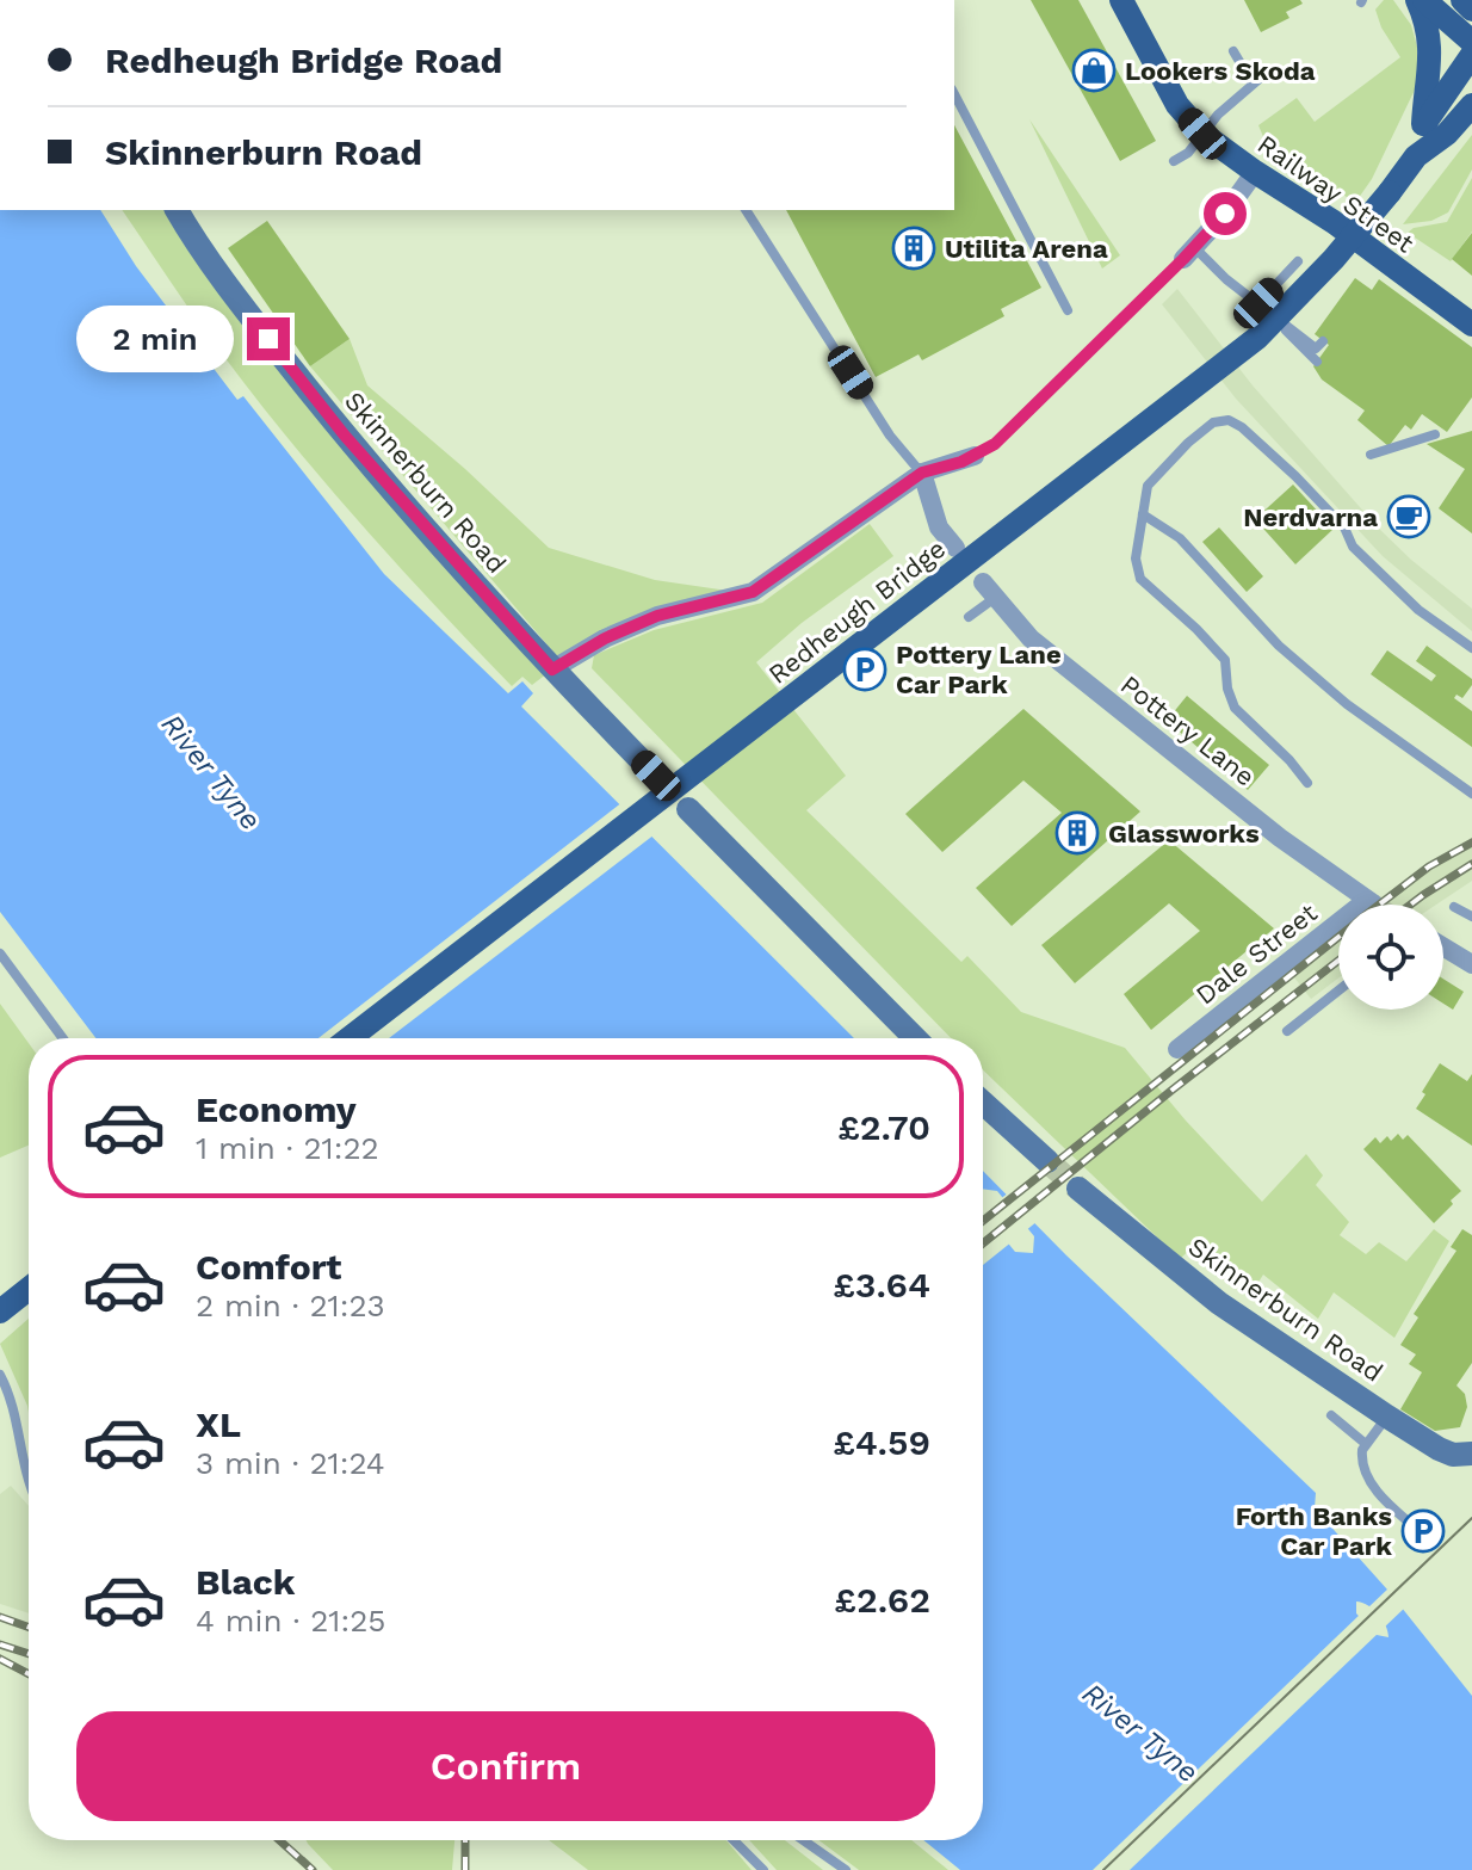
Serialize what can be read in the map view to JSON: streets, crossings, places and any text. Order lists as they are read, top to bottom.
{
  "streets": {
    "main road": ["Railway Street", "Redheugh Bridge"],
    "street": ["Skinnerburn Road", "Pottery Lane", "Dale Street"]
  },
  "crossings": [
    ["Pottery Lane", "Dale Street"]
  ],
  "water": ["River Tyne"],
  "places": {
    "shop": ["Lookers Skoda"],
    "building": ["Utilita Arena", "Glassworks"],
    "cafe": ["Nerdvarna"],
    "parking": ["Pottery Lane Car Park", "Forth Banks Car Park"]
  },
  "page": {
    "banner": ["Redheugh Bridge Road", "Skinnerburn Road"],
    "bubble": "2 min",
    "list": [
      {
        "name": "Economy",
        "note": "1 min · 21:22",
        "value": "£2.70"
      },
      {
        "name": "Comfort",
        "note": "2 min · 21:23",
        "value": "£3.64"
      },
      {
        "name": "XL",
        "note": "3 min · 21:24",
        "value": "£4.59"
      },
      {
        "name": "Black",
        "note": "4 min · 21:25",
        "value": "£2.62"
      }
    ],
    "buttons": "Confirm"
  }
}
